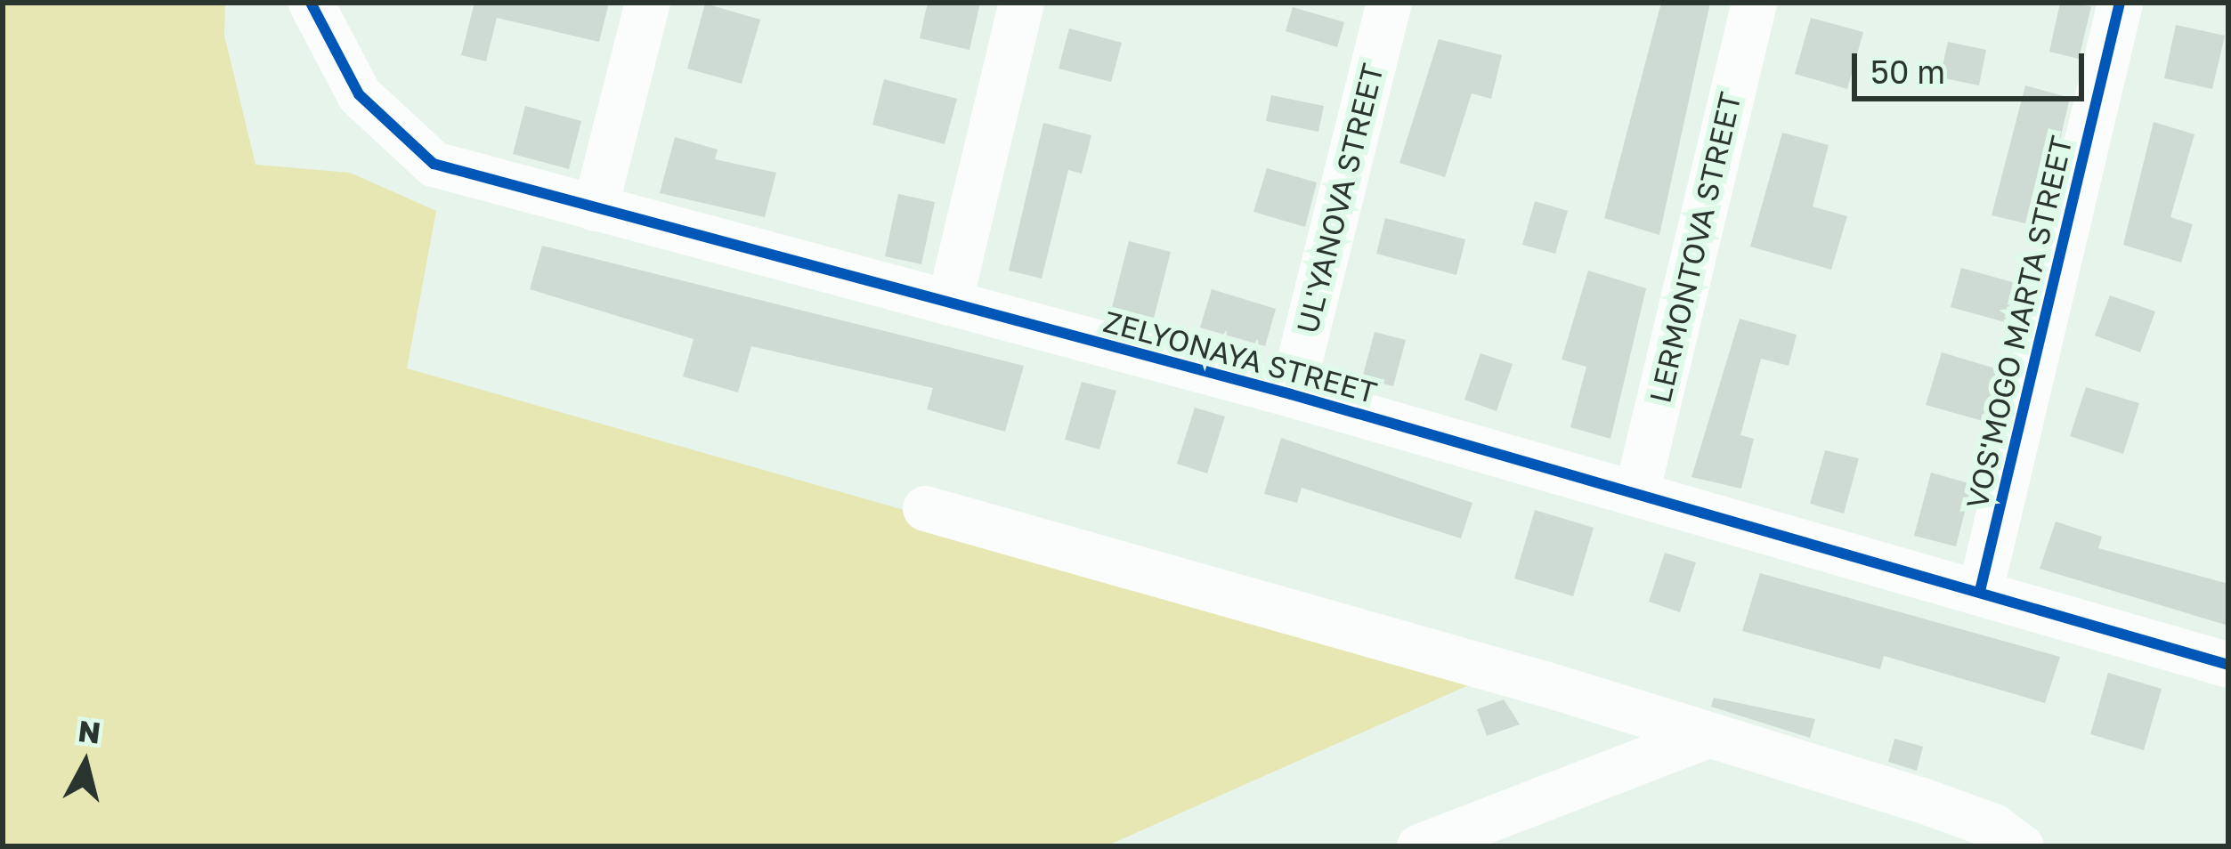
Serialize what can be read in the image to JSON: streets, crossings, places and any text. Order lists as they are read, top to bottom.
{
  "streets": {
    "street": [
      "UL'YANOVA STREET",
      "LERMONTOVA STREET",
      "VOS'MOGO MARTA STREET",
      "ZELYONAYA STREET"
    ]
  },
  "crossings": [
    ["UL'YANOVA STREET", "ZELYONAYA STREET"],
    ["LERMONTOVA STREET", "ZELYONAYA STREET"],
    ["VOS'MOGO MARTA STREET", "ZELYONAYA STREET"]
  ],
  "scale_bar": "50 m",
  "north": "top"
}
